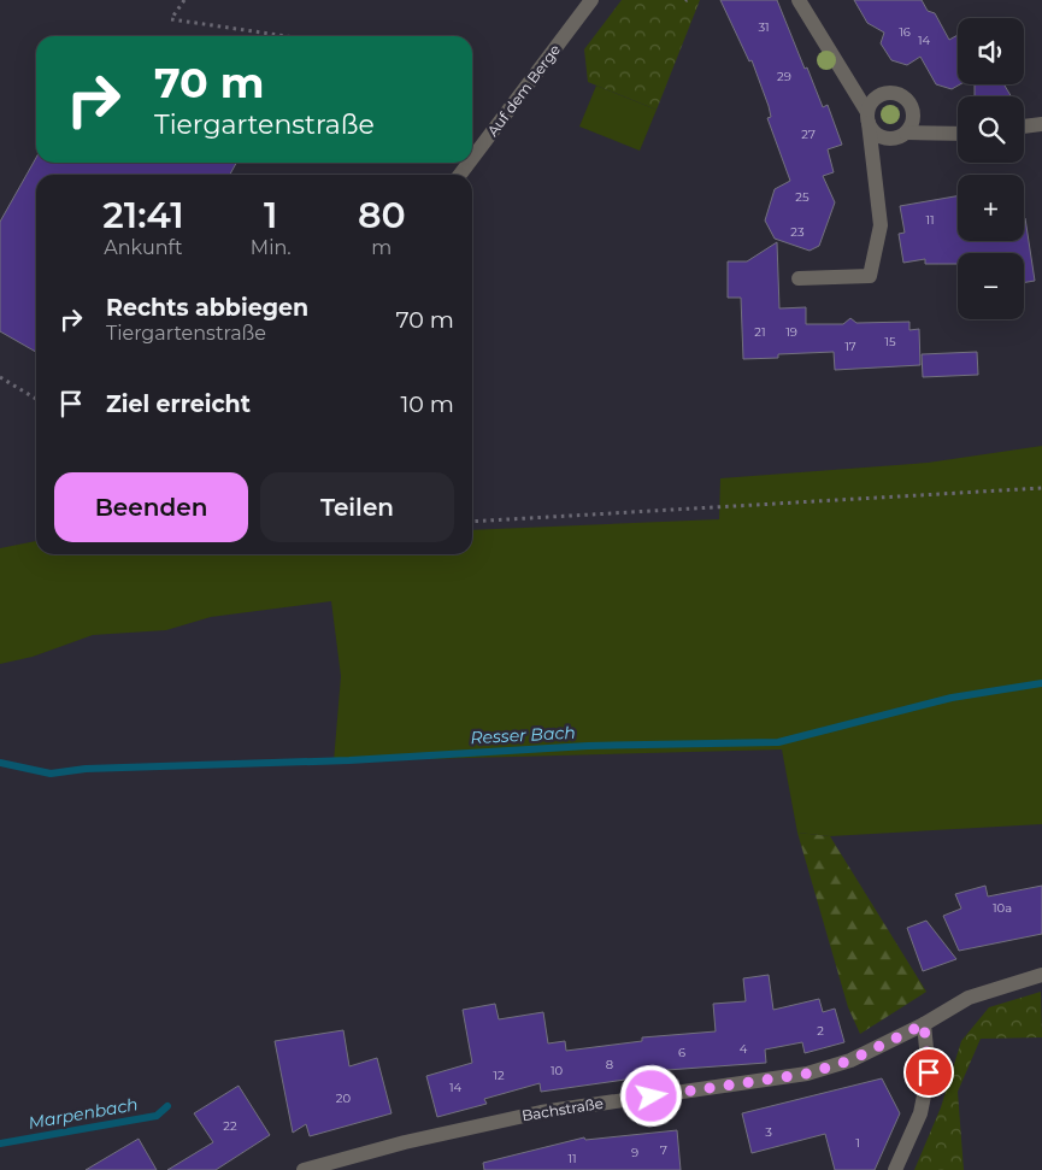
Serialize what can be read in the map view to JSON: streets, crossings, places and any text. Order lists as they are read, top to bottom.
{
  "streets": {
    "street": ["Auf dem Berge", "Bachstraße"]
  },
  "water": ["Resser Bach", "Marpenbach"],
  "house_numbers": [
    "31",
    "16",
    "14",
    "29",
    "27",
    "25",
    "11",
    "23",
    "21",
    "19",
    "15",
    "17",
    "10a",
    "2",
    "4",
    "6",
    "8",
    "10",
    "12",
    "14",
    "20",
    "22",
    "3",
    "1",
    "7",
    "9",
    "11"
  ],
  "page": {
    "map_buttons": ["+", "−"],
    "turn": ["70 m", "Tiergartenstraße"],
    "eta": [
      "21:41",
      "Ankunft",
      "1",
      "Min.",
      "80",
      "m"
    ],
    "list": [
      {
        "name": "Rechts abbiegen",
        "note": "Tiergartenstraße",
        "value": "70 m"
      },
      {
        "name": "Ziel erreicht",
        "value": "10 m"
      }
    ],
    "buttons": ["Beenden", "Teilen"]
  }
}
